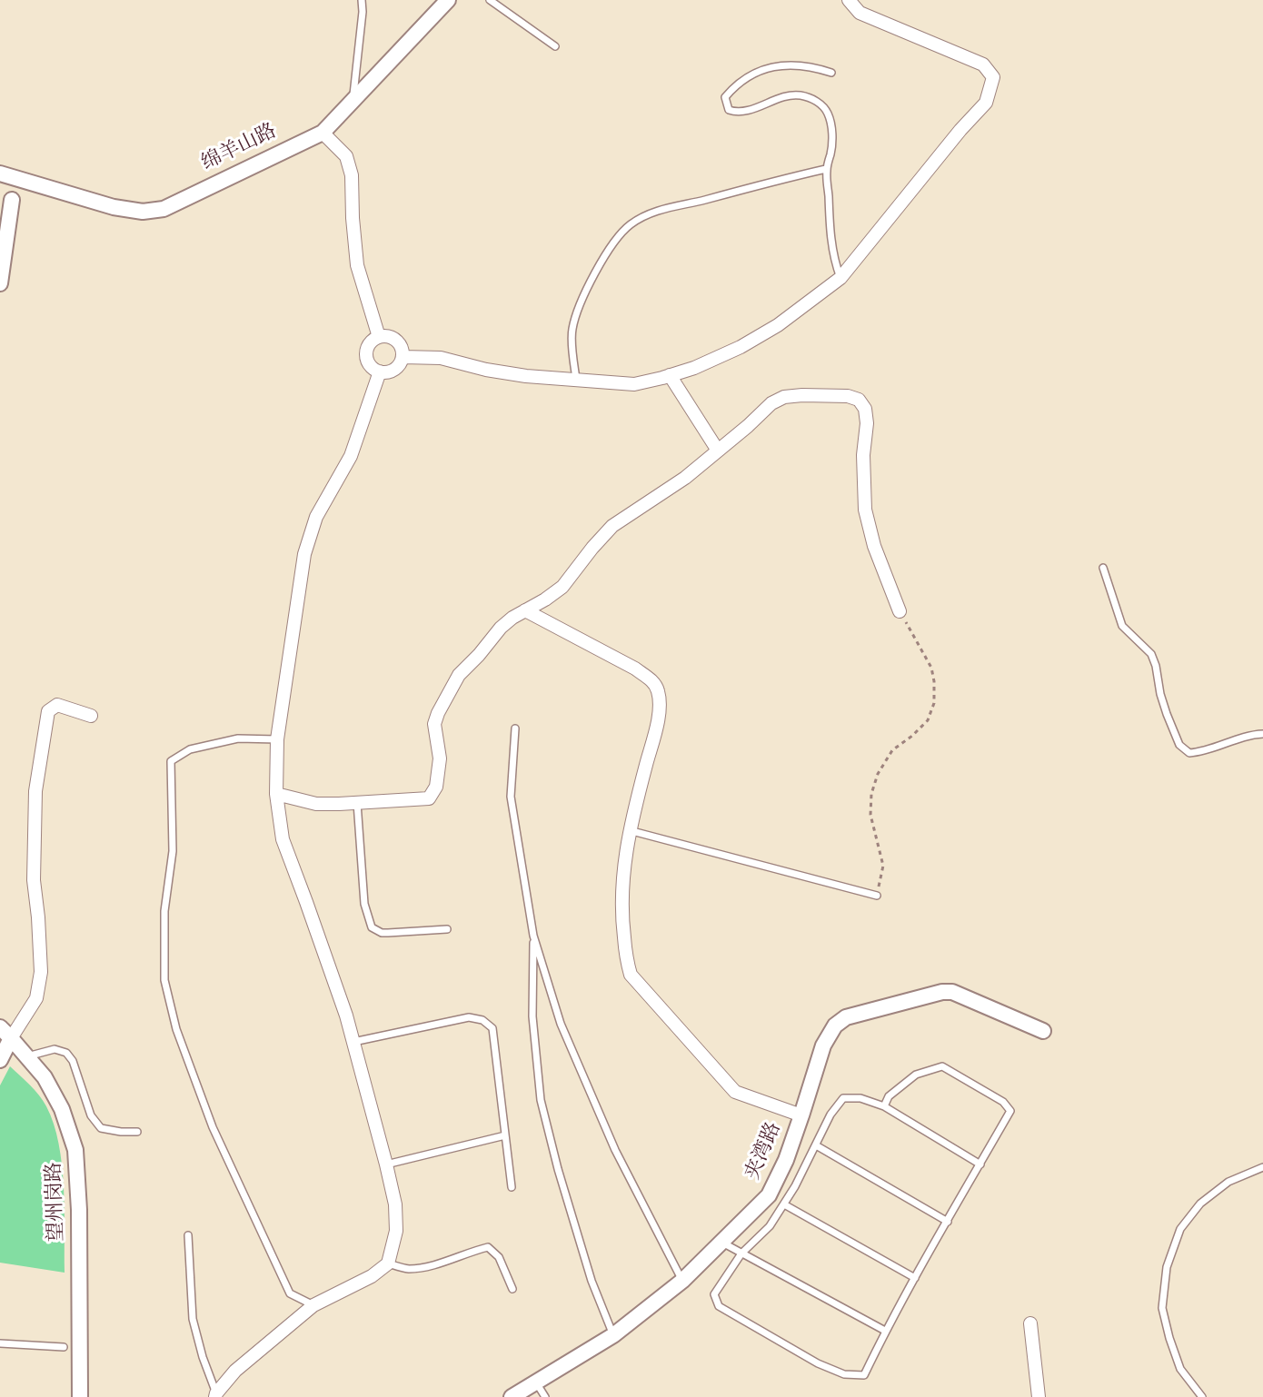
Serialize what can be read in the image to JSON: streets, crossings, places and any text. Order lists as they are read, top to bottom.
{
  "streets": {
    "street": ["绵羊山路", "夹湾路", "望州岗路"]
  }
}
